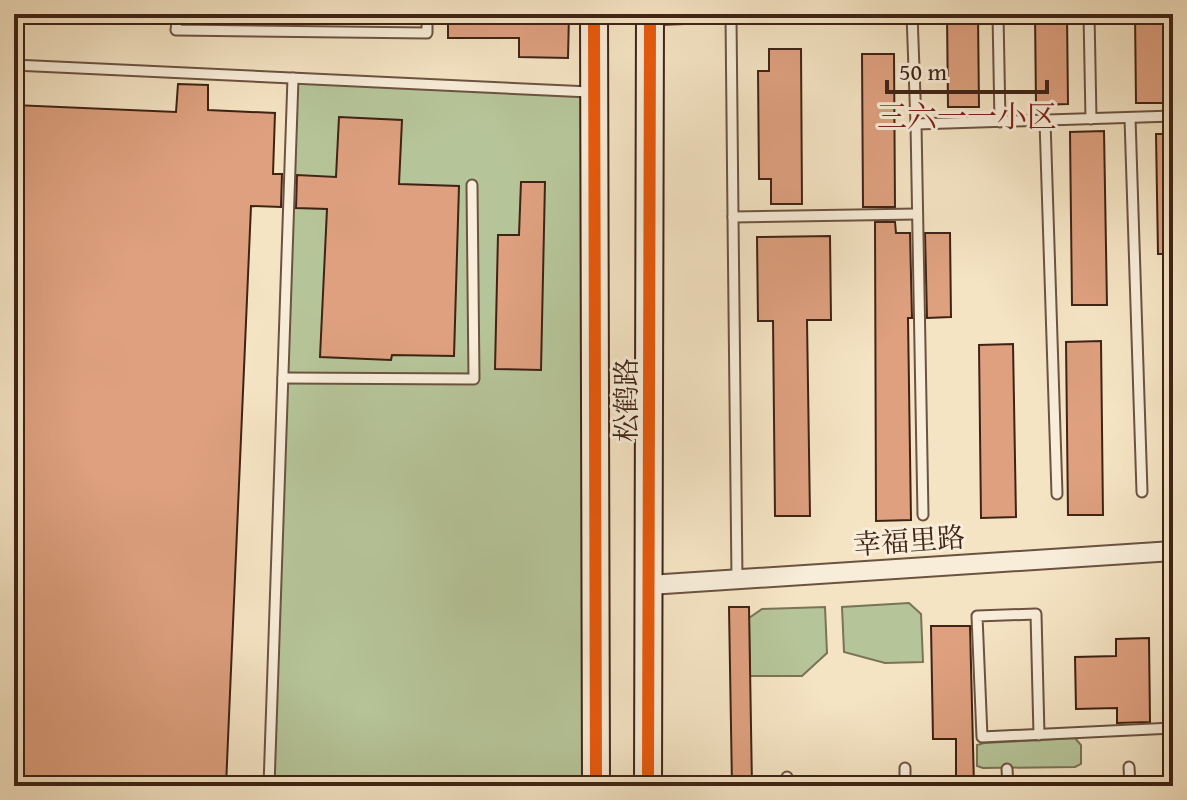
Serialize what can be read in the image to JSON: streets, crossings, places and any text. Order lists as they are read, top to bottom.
{
  "streets": {
    "main road": ["松鹤路"],
    "street": ["幸福里路"]
  },
  "crossings": [
    ["松鹤路", "幸福里路"]
  ],
  "districts": ["三六一一小区"],
  "scale_bar": "50 m"
}
